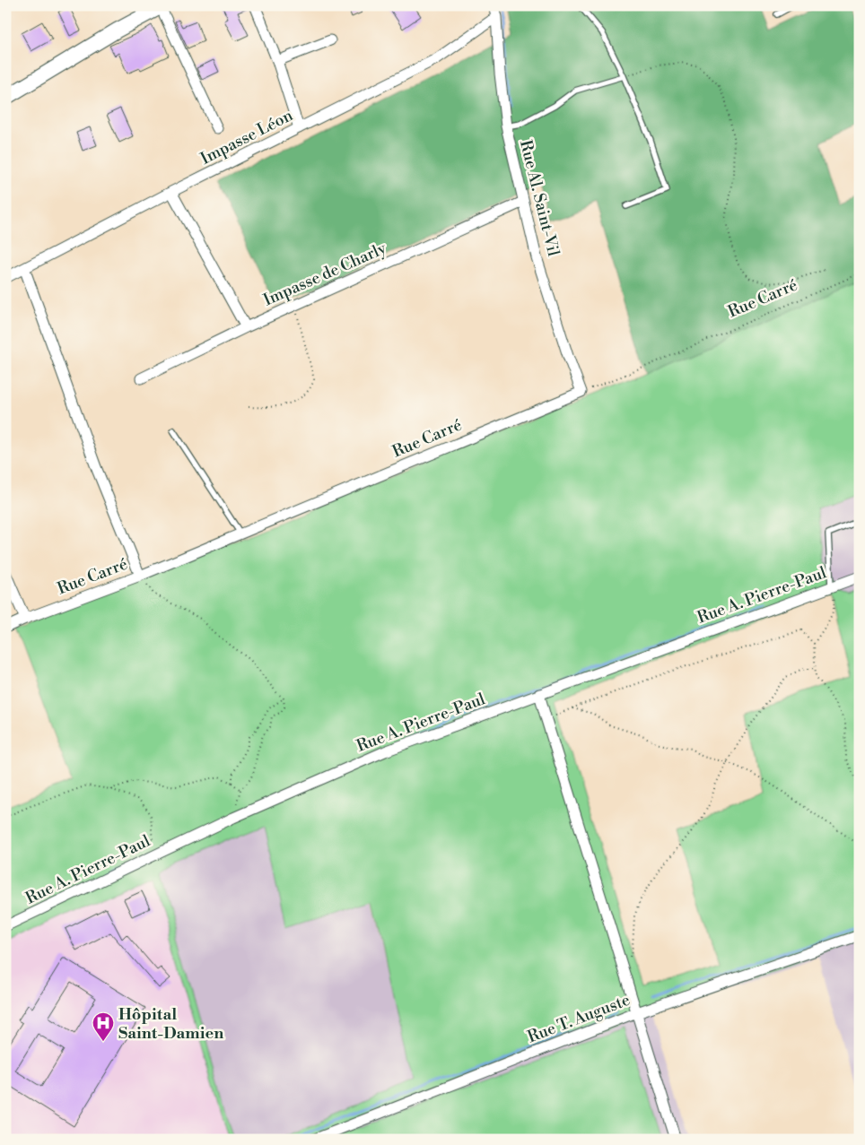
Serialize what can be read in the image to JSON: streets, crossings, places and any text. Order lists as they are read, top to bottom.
{
  "streets": {
    "street": [
      "Impasse Léon",
      "Rue Al. Saint-Vil",
      "Impasse de Charly",
      "Rue Carré",
      "Rue A. Pierre-Paul",
      "Rue T. Auguste"
    ]
  },
  "crossings": [
    ["Impasse Léon", "Rue Al. Saint-Vil"],
    ["Rue Al. Saint-Vil", "Impasse de Charly"],
    ["Rue Al. Saint-Vil", "Rue Carré"]
  ],
  "places": {
    "hospital": ["Hôpital Saint-Damien"]
  }
}
